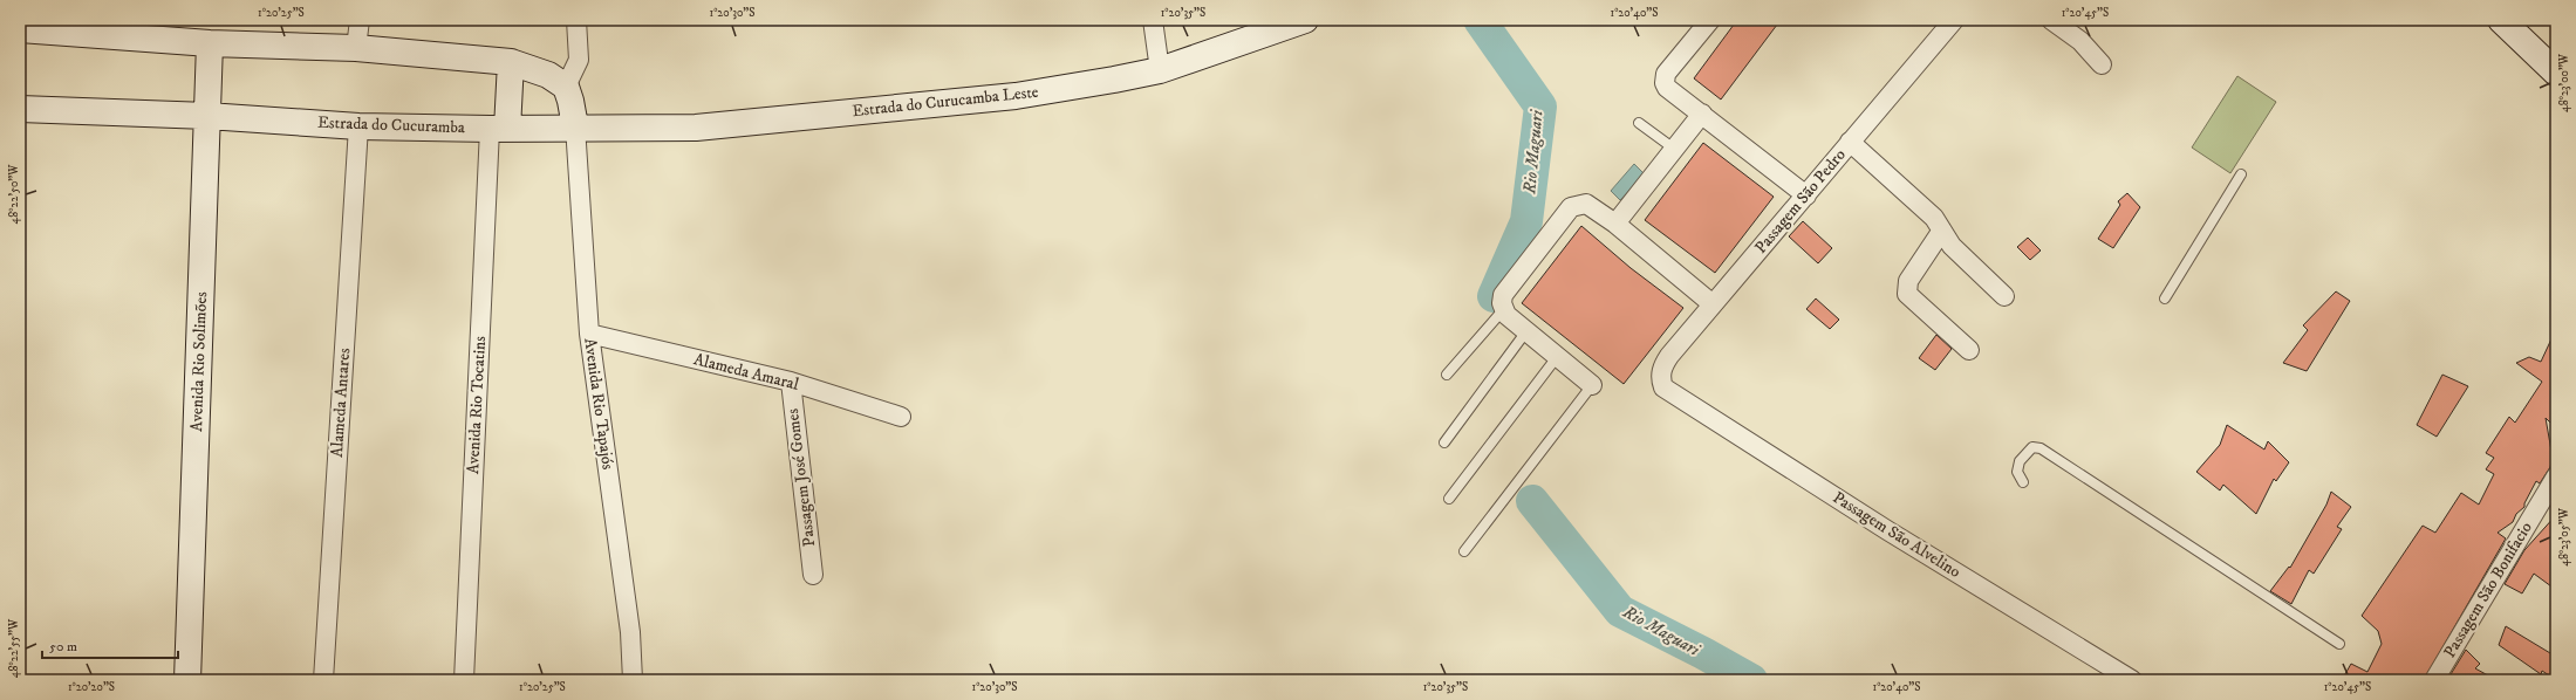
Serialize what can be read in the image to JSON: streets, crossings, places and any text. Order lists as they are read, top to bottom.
{
  "streets": {
    "main road": ["Estrada do Curucamba Leste", "Estrada do Cucuramba", "Avenida Rio Solimões"],
    "street": [
      "Passagem São Pedro",
      "Alameda Amaral",
      "Alameda Antares",
      "Avenida Rio Tapajós",
      "Avenida Rio Tocatins",
      "Passagem José Gomes",
      "Passagem São Alvelino",
      "Passagem São Bonifacio"
    ]
  },
  "crossings": [
    ["Estrada do Curucamba Leste", "Estrada do Cucuramba"],
    ["Estrada do Curucamba Leste", "Avenida Rio Tapajós"],
    ["Estrada do Cucuramba", "Avenida Rio Solimões"],
    ["Estrada do Cucuramba", "Alameda Antares"],
    ["Estrada do Cucuramba", "Avenida Rio Tapajós"],
    ["Estrada do Cucuramba", "Avenida Rio Tocatins"],
    ["Passagem São Pedro", "Passagem São Alvelino"],
    ["Alameda Amaral", "Avenida Rio Tapajós"],
    ["Alameda Amaral", "Passagem José Gomes"]
  ],
  "water": ["Rio Maguari"],
  "scale_bar": "50 m",
  "coordinates": [
    "1°20'25\"S",
    "1°20'30\"S",
    "1°20'35\"S",
    "1°20'40\"S",
    "1°20'45\"S",
    "48°23'00\"W",
    "48°22'50\"W",
    "48°23'05\"W",
    "48°22'55\"W",
    "1°20'20\"S"
  ]
}
